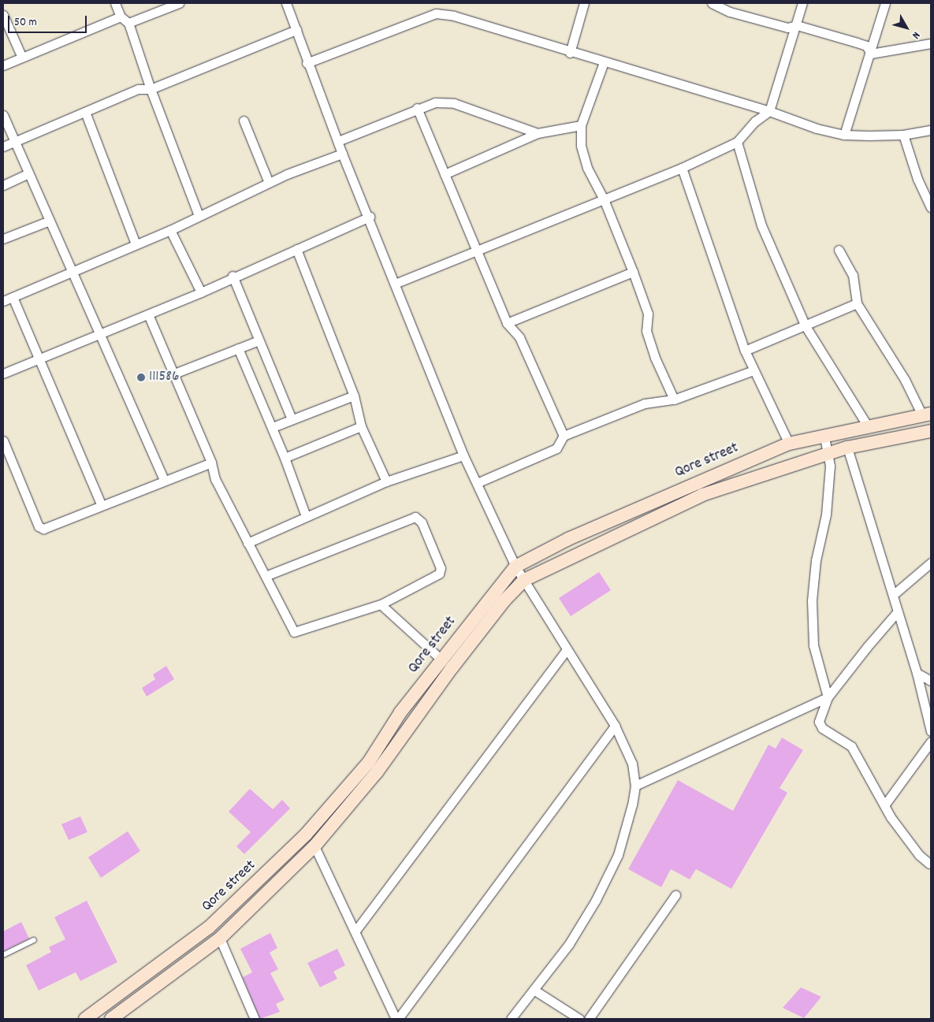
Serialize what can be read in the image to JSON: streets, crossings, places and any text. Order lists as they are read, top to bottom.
{
  "streets": {
    "street": ["Qore street"]
  },
  "places": ["111586"],
  "scale_bar": "50 m",
  "north": "bottom right"
}
